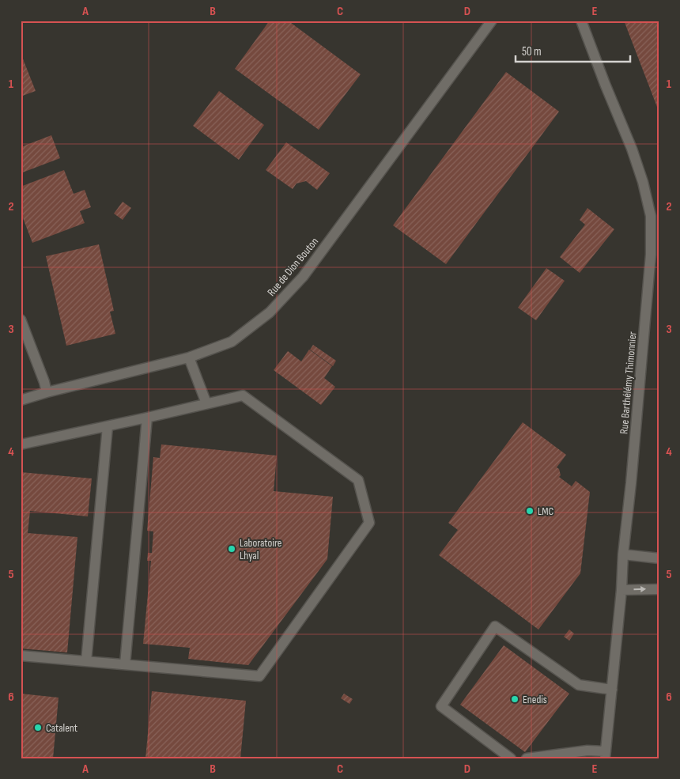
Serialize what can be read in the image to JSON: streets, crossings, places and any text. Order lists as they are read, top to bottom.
{
  "streets": {
    "street": ["Rue de Dion Bouton", "Rue Barthélémy Thimonnier"]
  },
  "places": [
    "LMC",
    "Laboratoire Lhyal",
    "Enedis",
    "Catalent"
  ],
  "scale_bar": "50 m",
  "grid": {
    "columns": [
      "A",
      "B",
      "C",
      "D",
      "E"
    ],
    "rows": [
      "1",
      "2",
      "3",
      "4",
      "5",
      "6"
    ]
  }
}
